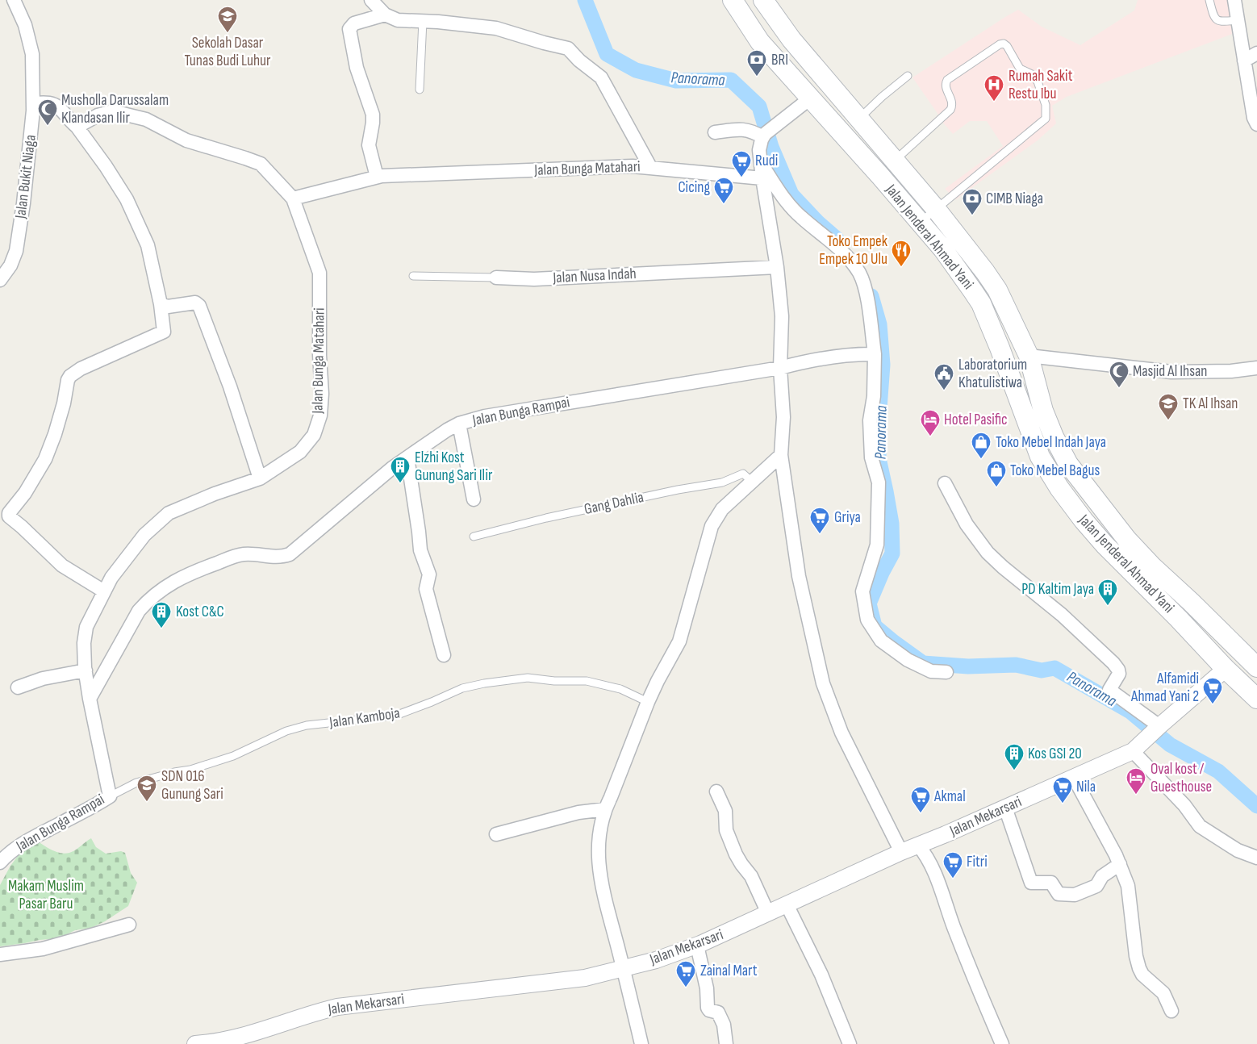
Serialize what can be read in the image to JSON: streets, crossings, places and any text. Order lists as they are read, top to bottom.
{
  "streets": {
    "main road": ["Jalan Jenderal Ahmad Yani"],
    "street": [
      "Jalan Bunga Matahari",
      "Jalan Bukit Niaga",
      "Jalan Nusa Indah",
      "Jalan Bunga Rampai",
      "Jalan Mekarsari"
    ],
    "lane": ["Gang Dahlia", "Jalan Kamboja"]
  },
  "crossings": [
    ["Jalan Bunga Matahari", "Jalan Bunga Rampai"],
    ["Jalan Jenderal Ahmad Yani", "Jalan Mekarsari"],
    ["Jalan Bunga Rampai", "Jalan Kamboja"]
  ],
  "water": ["Panorama"],
  "parks": ["Makam Muslim Pasar Baru"],
  "places": {
    "school or university": ["Sekolah Dasar Tunas Budi Luhur", "TK Al Ihsan", "SDN 016 Gunung Sari"],
    "bank": ["BRI", "CIMB Niaga"],
    "hospital": ["Rumah Sakit Restu Ibu"],
    "mosque": ["Musholla Darussalam Klandasan Ilir", "Masjid Al Ihsan"],
    "supermarket": [
      "Rudi",
      "Cicing",
      "Griya",
      "Alfamidi Ahmad Yani 2",
      "Nila",
      "Akmal",
      "Fitri",
      "Zainal Mart"
    ],
    "restaurant": ["Toko Empek Empek 10 Ulu"],
    "public building": ["Laboratorium Khatulistiwa"],
    "hotel": ["Hotel Pasific", "Oval kost / Guesthouse"],
    "shop": ["Toko Mebel Indah Jaya", "Toko Mebel Bagus"],
    "building": [
      "Elzhi Kost Gunung Sari Ilir",
      "PD Kaltim Jaya",
      "Kost C&C",
      "Kos GSI 20"
    ]
  }
}
